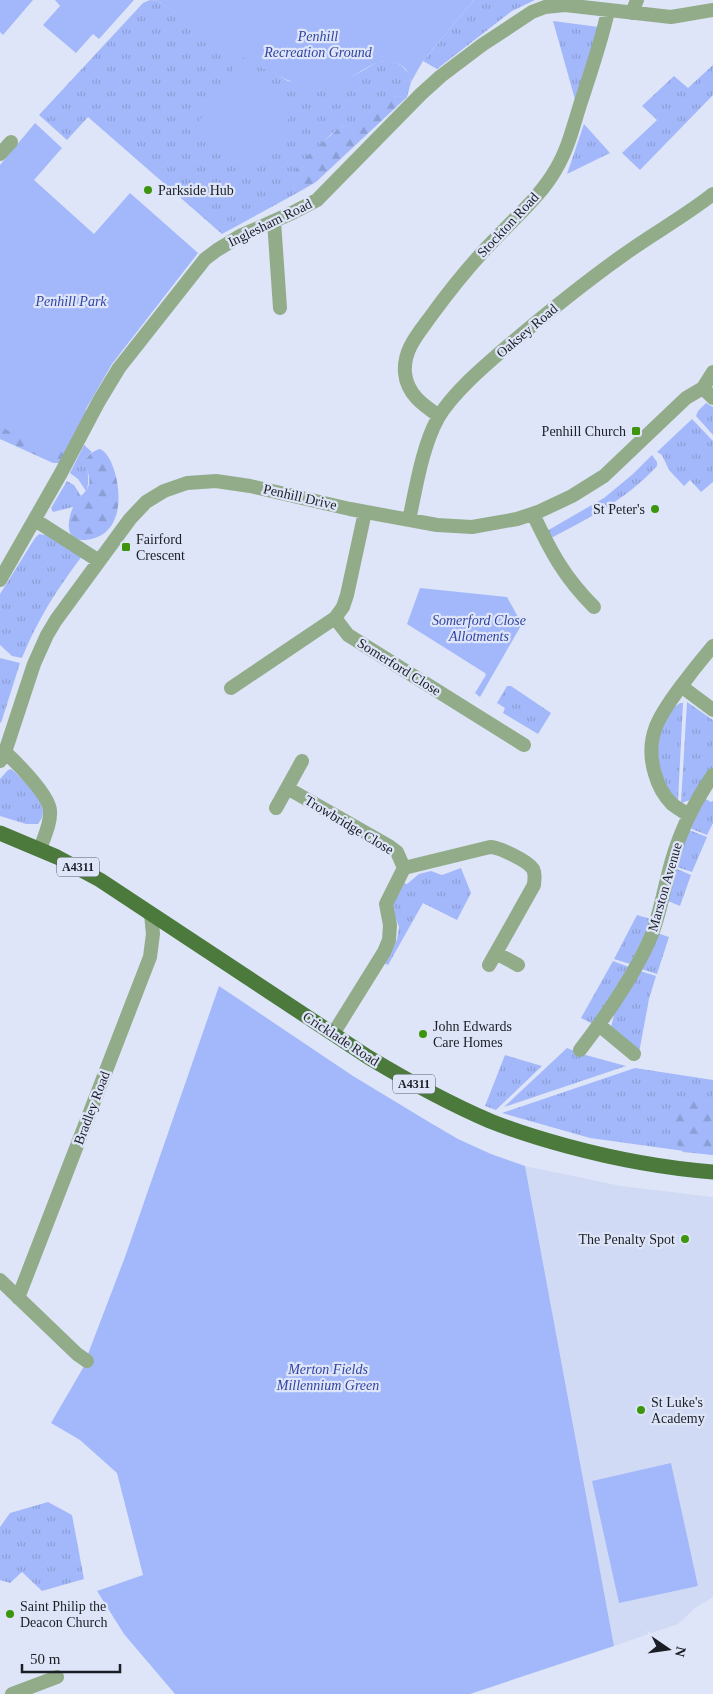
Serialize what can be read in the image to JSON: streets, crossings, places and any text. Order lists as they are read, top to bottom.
{
  "streets": {
    "main road": ["A4311", "Cricklade Road"],
    "street": [
      "Inglesham Road",
      "Stockton Road",
      "Oaksey Road",
      "Penhill Drive",
      "Somerford Close",
      "Trowbridge Close",
      "Marston Avenue",
      "Bradley Road"
    ]
  },
  "crossings": [
    ["Inglesham Road", "Stockton Road"],
    ["Stockton Road", "Oaksey Road"],
    ["Oaksey Road", "Penhill Drive"],
    ["Penhill Drive", "Cricklade Road"],
    ["Trowbridge Close", "Cricklade Road"],
    ["Cricklade Road", "Bradley Road"]
  ],
  "parks": [
    "Penhill Recreation Ground",
    "Penhill Park",
    "Somerford Close Allotments",
    "Merton Fields Millennium Green"
  ],
  "places": {
    "other": [
      "Parkside Hub",
      "St Peter's",
      "John Edwards Care Homes",
      "The Penalty Spot",
      "St Luke's Academy",
      "Saint Philip the Deacon Church"
    ],
    "transit": ["Penhill Church", "Fairford Crescent"]
  },
  "scale_bar": "50 m",
  "north": "right"
}
